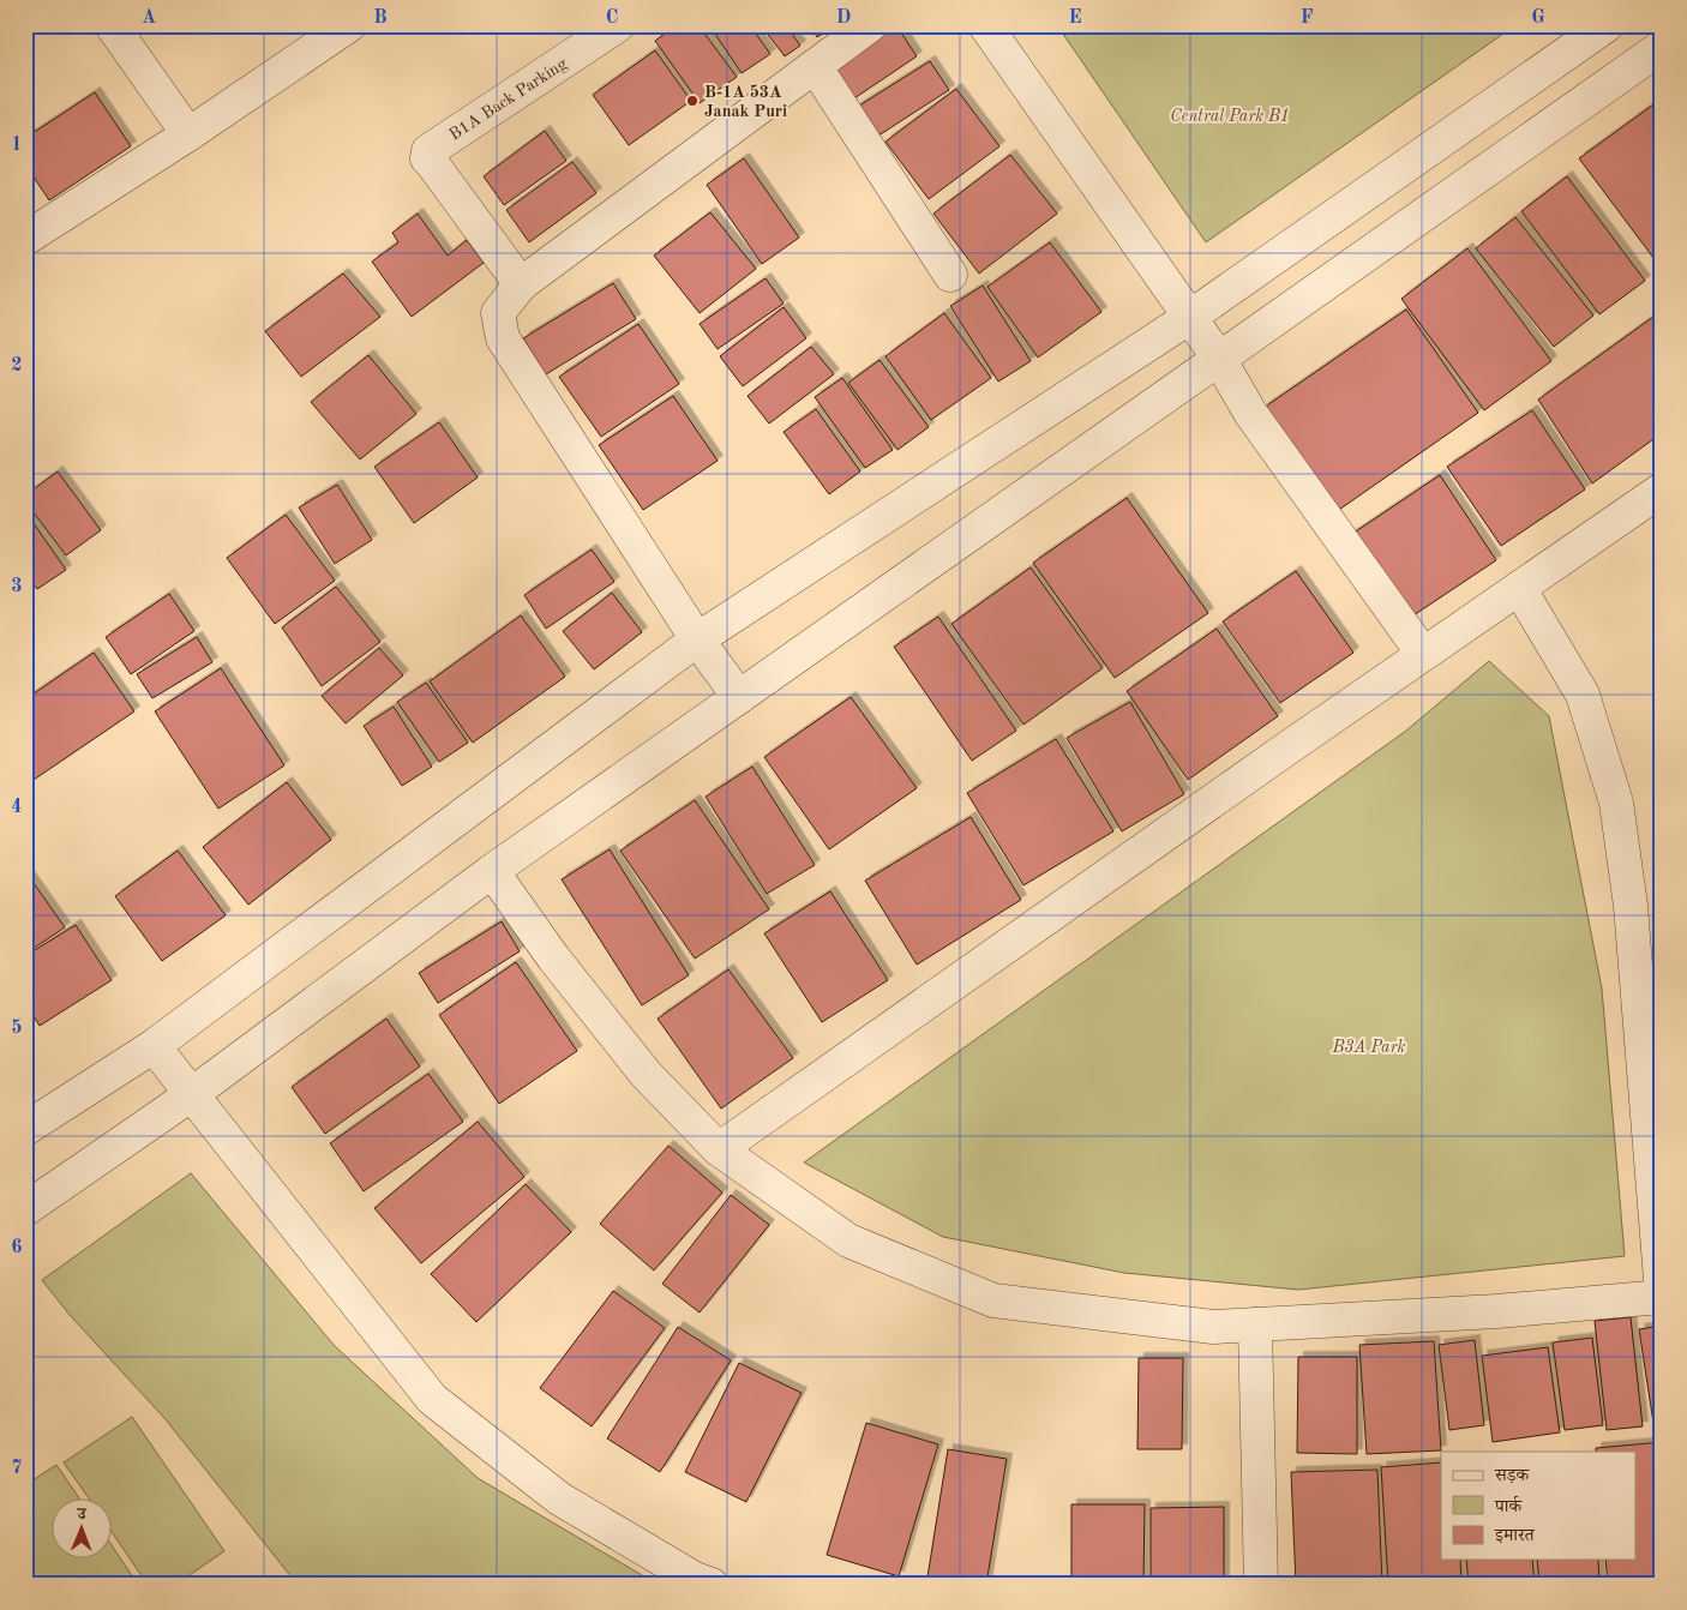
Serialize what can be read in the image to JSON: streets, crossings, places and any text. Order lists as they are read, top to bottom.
{
  "streets": {
    "street": ["B1A Back Parking"]
  },
  "parks": ["Central Park B1", "B3A Park"],
  "places": ["B-1A 53A Janak Puri"],
  "legend": ["सड़क", "पार्क", "इमारत"],
  "north": "top",
  "grid": {
    "columns": [
      "A",
      "B",
      "C",
      "D",
      "E",
      "F",
      "G"
    ],
    "rows": [
      "1",
      "2",
      "3",
      "4",
      "5",
      "6",
      "7"
    ]
  }
}
